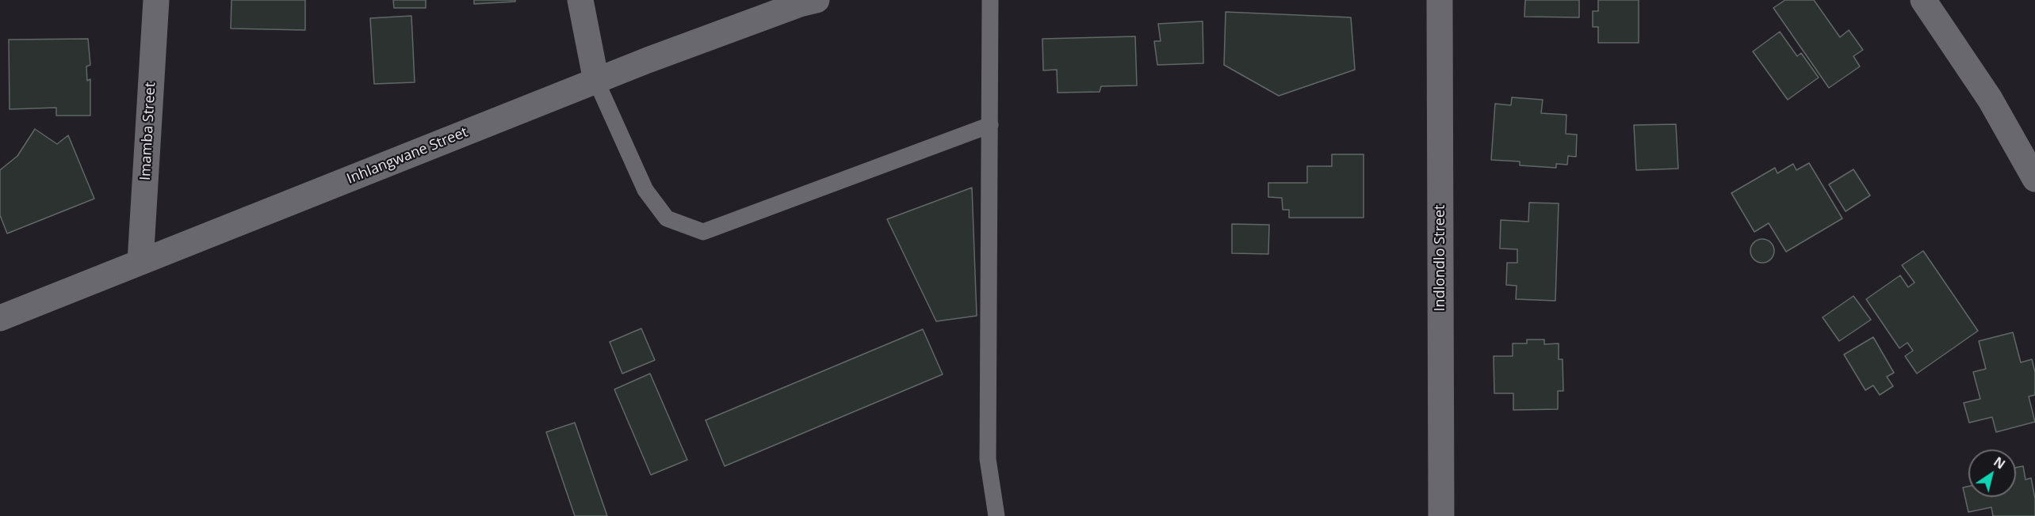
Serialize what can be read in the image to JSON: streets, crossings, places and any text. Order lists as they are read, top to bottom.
{
  "streets": {
    "street": ["Imamba Street", "Inhlangwane Street", "Indlondlo Street"]
  },
  "crossings": [
    ["Imamba Street", "Inhlangwane Street"]
  ],
  "north": "top right"
}
